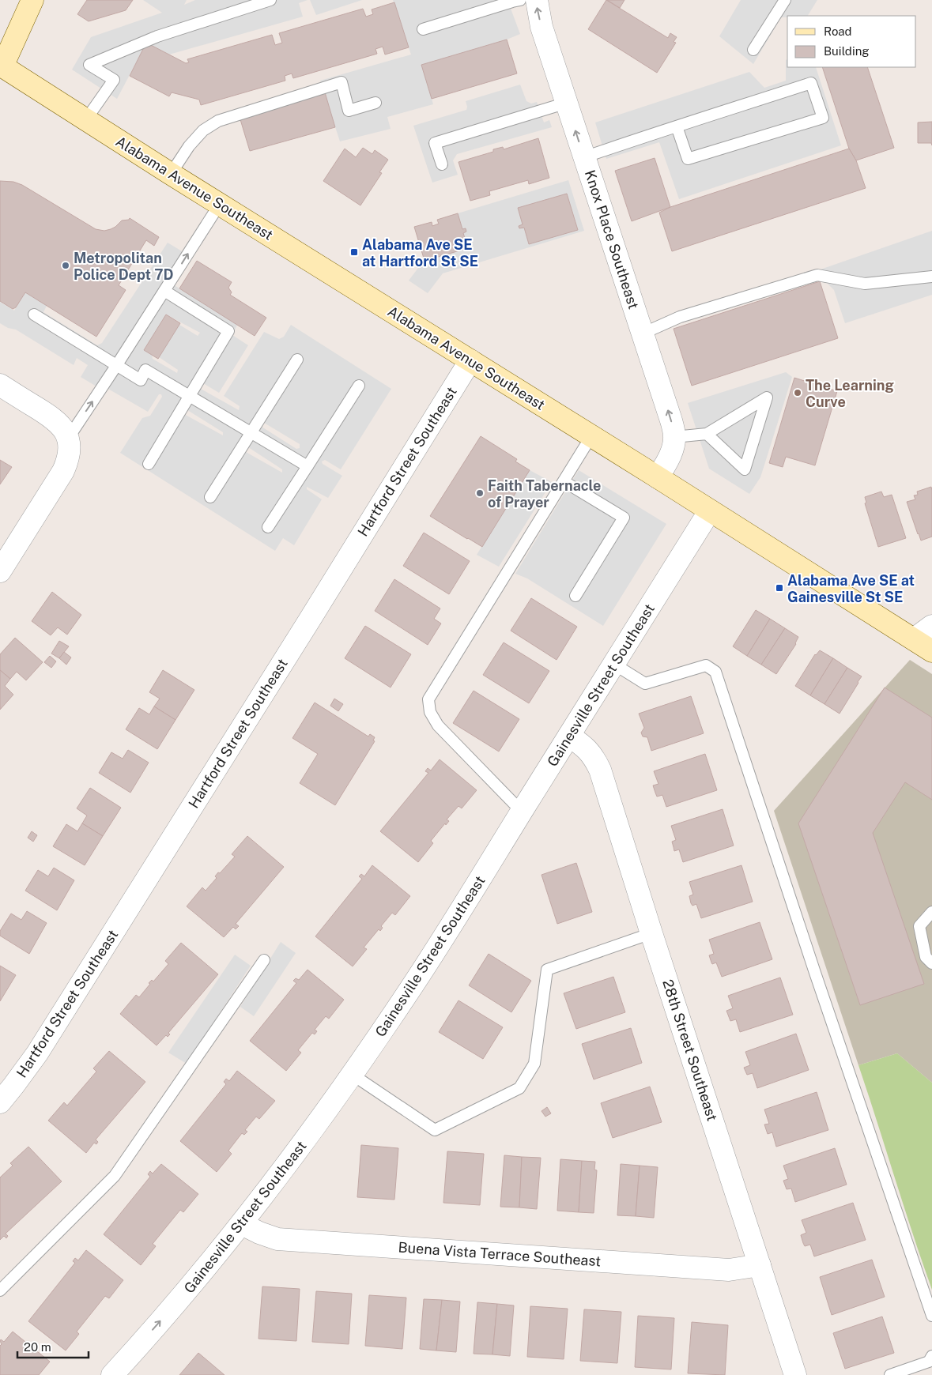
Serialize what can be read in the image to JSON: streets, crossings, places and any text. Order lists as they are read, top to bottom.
{
  "streets": {
    "main road": ["Alabama Avenue Southeast"],
    "street": [
      "Knox Place Southeast",
      "Hartford Street Southeast",
      "Gainesville Street Southeast",
      "28th Street Southeast",
      "Buena Vista Terrace Southeast"
    ]
  },
  "crossings": [
    ["Alabama Avenue Southeast", "Knox Place Southeast"],
    ["Alabama Avenue Southeast", "Hartford Street Southeast"],
    ["Alabama Avenue Southeast", "Gainesville Street Southeast"],
    ["Gainesville Street Southeast", "28th Street Southeast"],
    ["Gainesville Street Southeast", "Buena Vista Terrace Southeast"],
    ["28th Street Southeast", "Buena Vista Terrace Southeast"]
  ],
  "one_way": ["Knox Place Southeast"],
  "places": {
    "transit": ["Alabama Ave SE at Hartford St SE", "Alabama Ave SE at Gainesville St SE"],
    "other": ["Metropolitan Police Dept 7D", "The Learning Curve", "Faith Tabernacle of Prayer"]
  },
  "legend": ["Road", "Building"],
  "scale_bar": "20 m"
}
